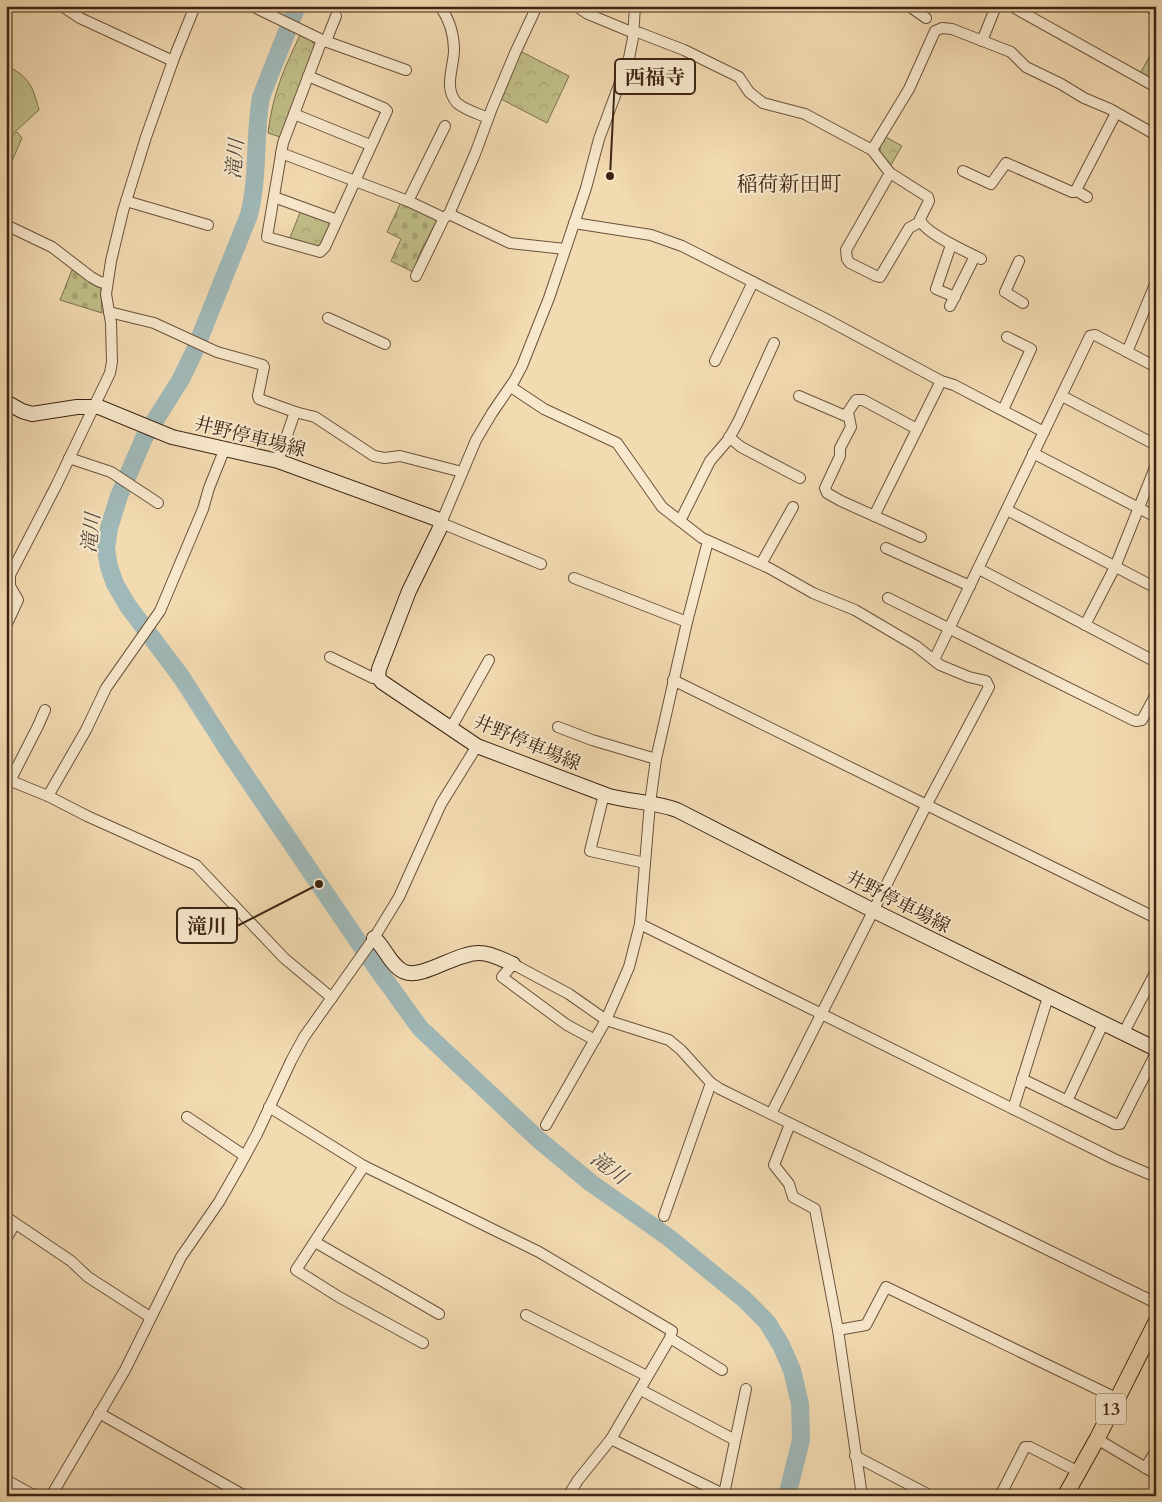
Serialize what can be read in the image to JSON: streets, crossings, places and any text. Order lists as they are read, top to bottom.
{
  "streets": {
    "main road": ["井野停車場線", "13"]
  },
  "districts": ["稲荷新田町"],
  "water": ["滝川"],
  "places": ["西福寺", "滝川"]
}
